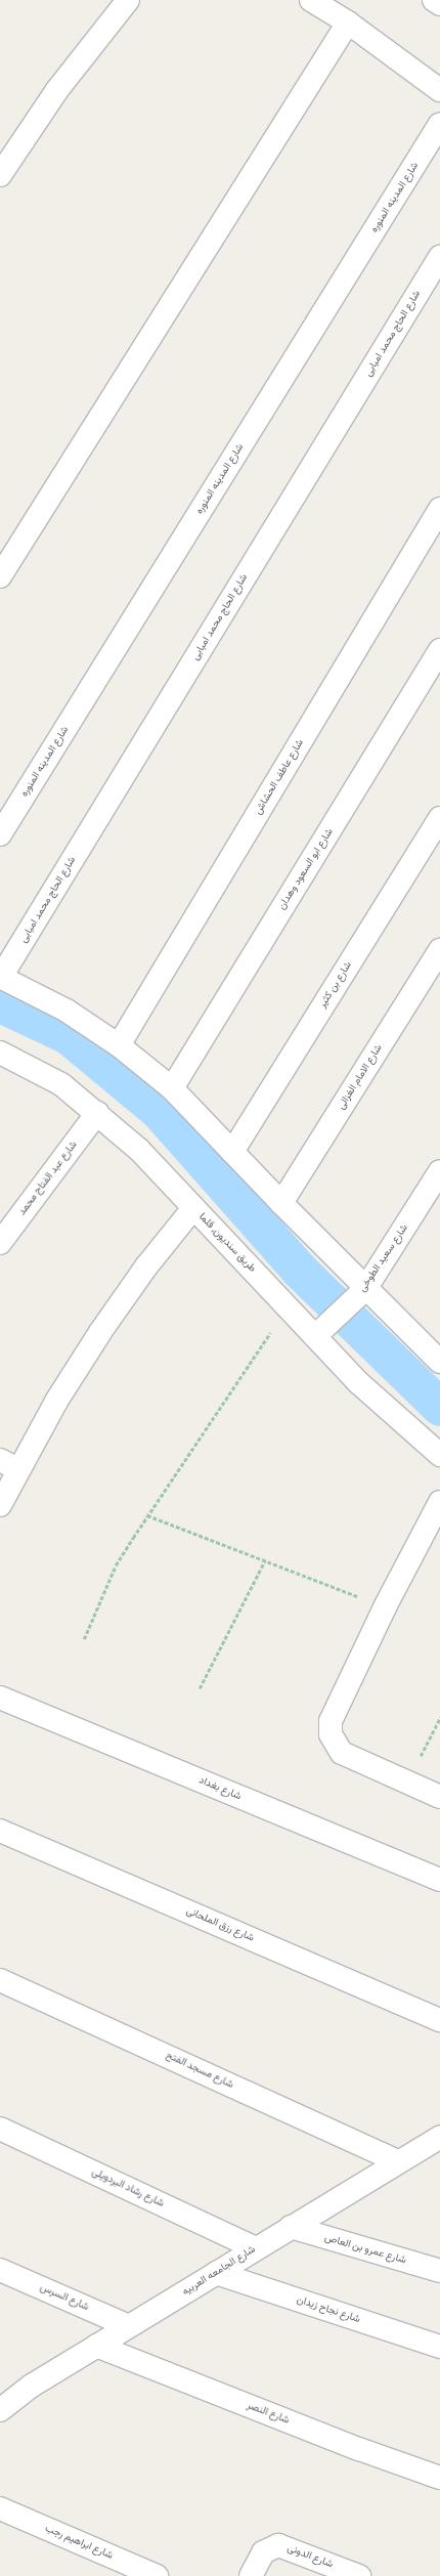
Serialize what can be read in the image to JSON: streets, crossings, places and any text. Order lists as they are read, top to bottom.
{
  "streets": {
    "street": [
      "شارع المدينه المنوره",
      "شارع الحاج محمد امبابى",
      "شارع عاطف الحشاش",
      "شارع ابو السعود وهدان",
      "شارع بن كثير",
      "شارع الامام الغزالى",
      "شارع عبد الفتاح محمد",
      "طريق سنديون, قلما",
      "شارع سعيد الطوخى",
      "شارع بغداد",
      "شارع رزق الملحانى",
      "شارع مسجد الفتح",
      "شارع رشاد البردويلى",
      "شارع عمرو بن العاص",
      "شارع الجامعه العربيه",
      "شارع السرس",
      "شارع نجاح زيدان",
      "شارع النصر",
      "شارع ابراهيم رجب",
      "شارع الدونى"
    ]
  },
  "crossings": [
    ["شارع عبد الفتاح محمد", "طريق سنديون, قلما"],
    ["طريق سنديون, قلما", "شارع سعيد الطوخى"],
    ["شارع مسجد الفتح", "شارع الجامعه العربيه"],
    ["شارع رشاد البردويلى", "شارع الجامعه العربيه"],
    ["شارع عمرو بن العاص", "شارع الجامعه العربيه"],
    ["شارع الجامعه العربيه", "شارع السرس"],
    ["شارع الجامعه العربيه", "شارع نجاح زيدان"],
    ["شارع الجامعه العربيه", "شارع النصر"]
  ]
}
